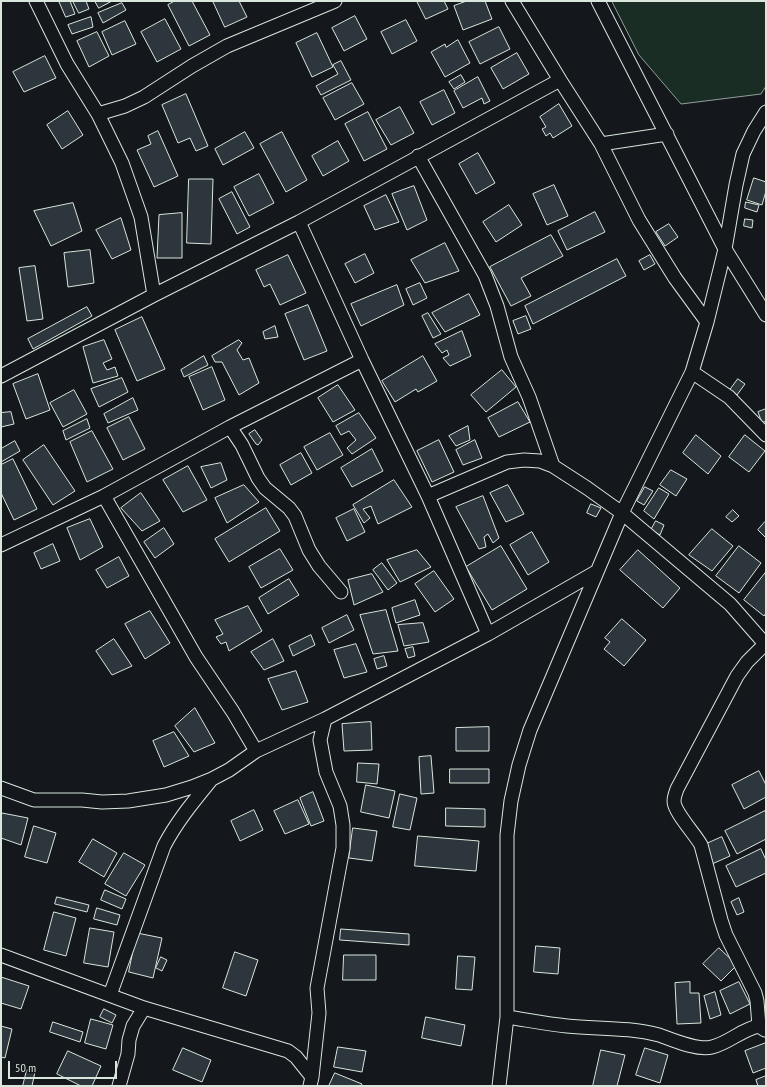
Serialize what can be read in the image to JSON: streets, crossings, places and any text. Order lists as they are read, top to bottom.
{
  "scale_bar": "50 m"
}
